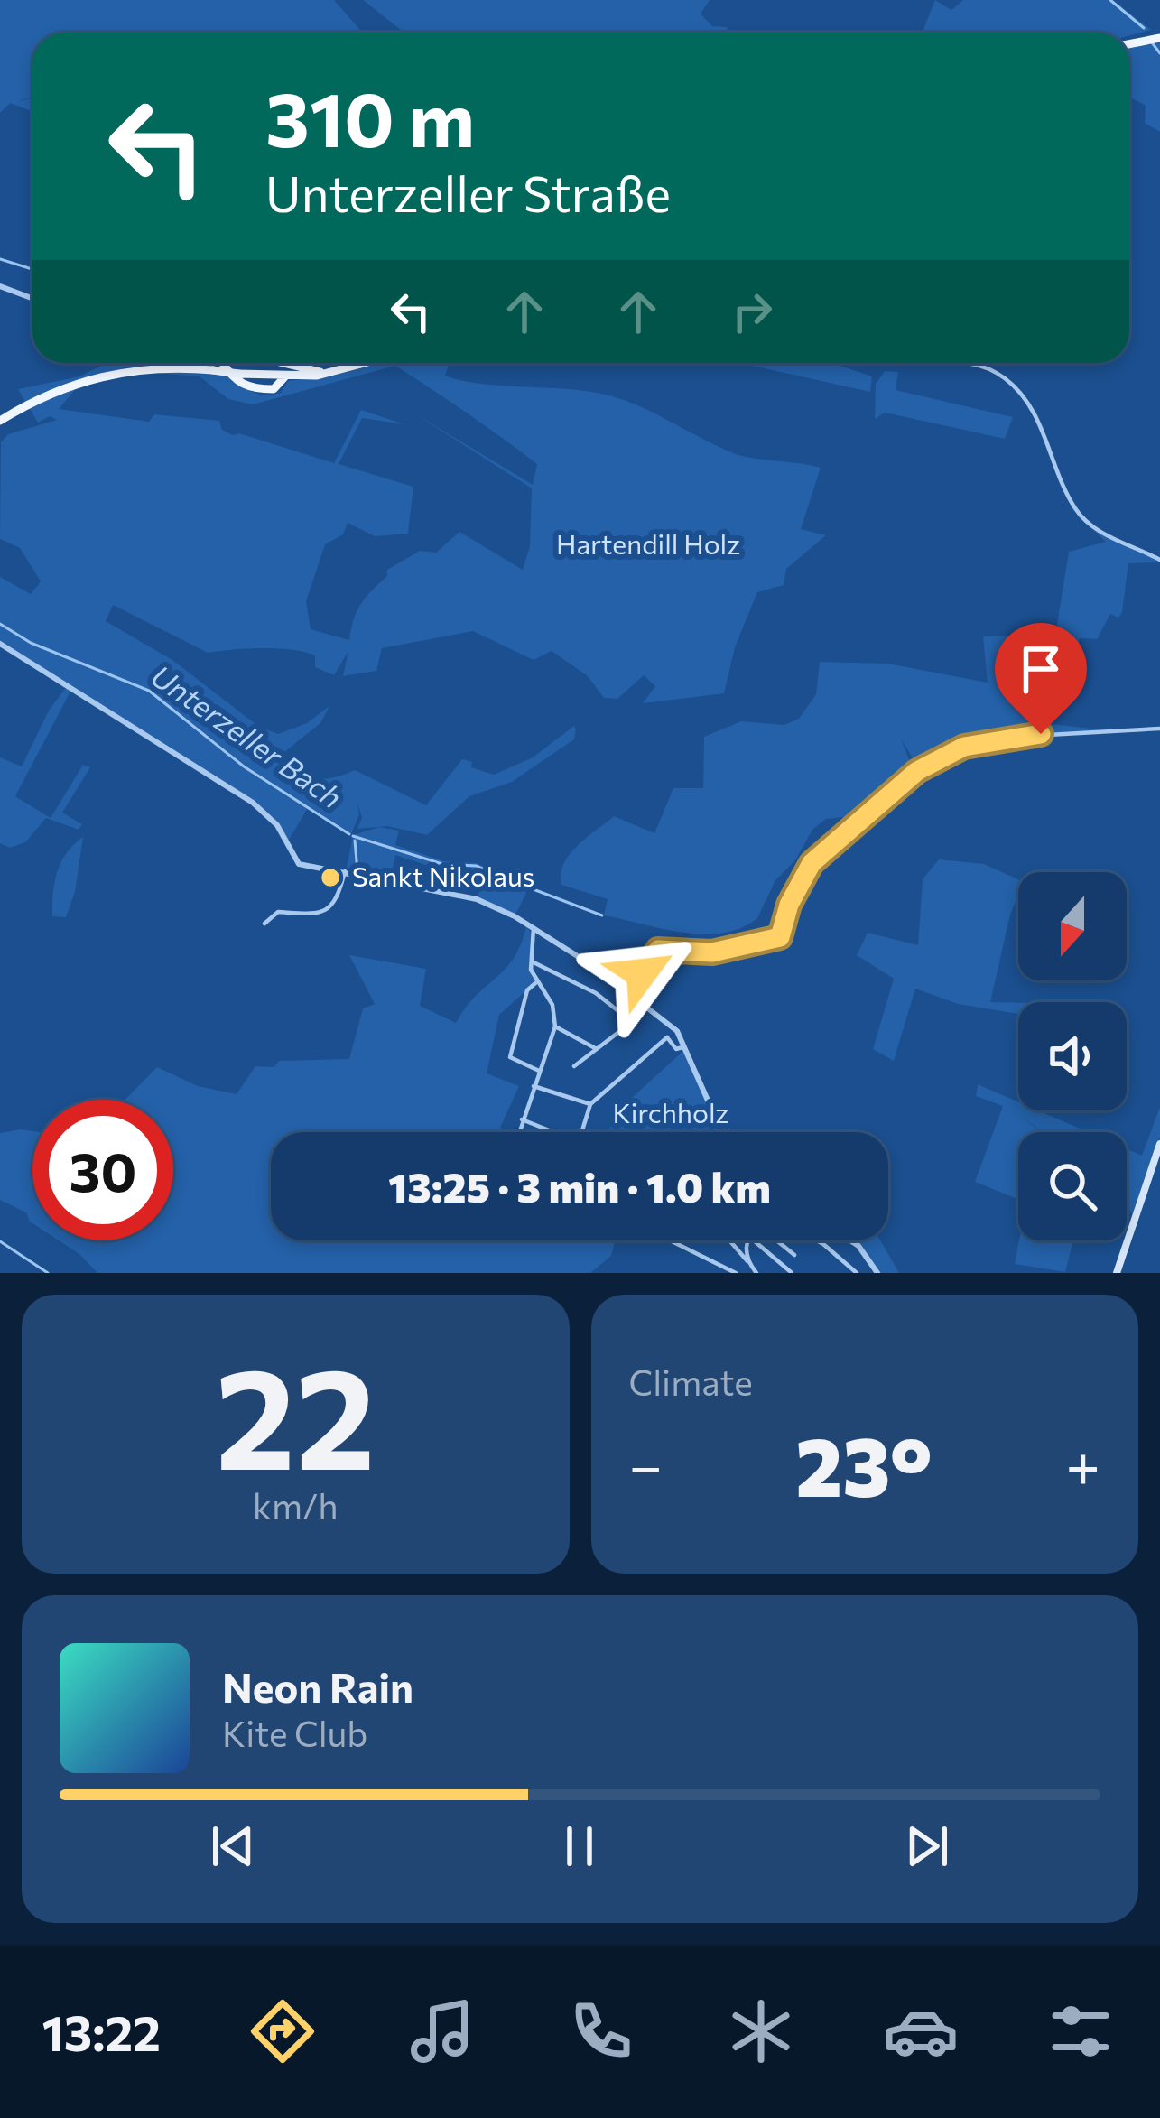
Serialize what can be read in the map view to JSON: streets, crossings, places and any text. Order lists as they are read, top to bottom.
{
  "water": ["Unterzeller Bach"],
  "parks": ["Hartendill Holz", "Kirchholz"],
  "places": ["Sankt Nikolaus"],
  "north": "bottom",
  "page": {
    "turn": ["310 m", "Unterzeller Straße"],
    "limit": "30",
    "trip": "13:25 · 3 min · 1.0 km",
    "tile": [
      ["22", "km/h"],
      "Climate"
    ],
    "heat": ["−", "23°", "+"],
    "song": ["Neon Rain", "Kite Club"],
    "tabs": "13:22"
  }
}
